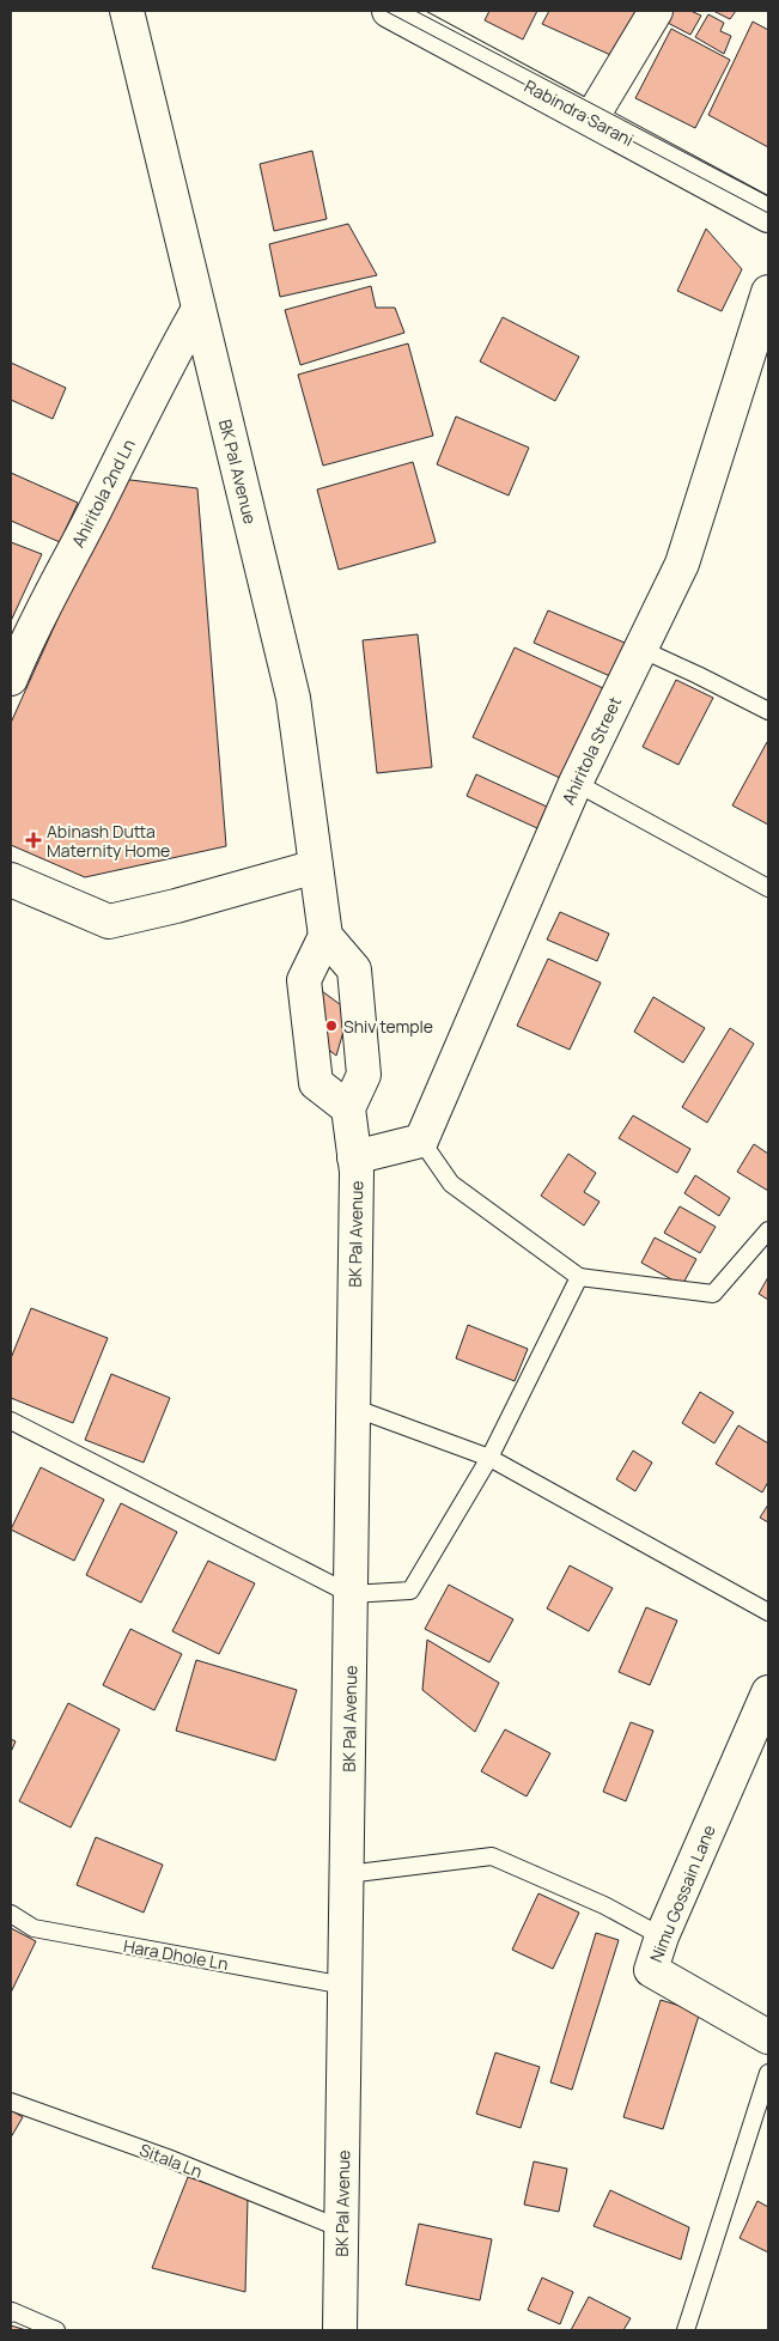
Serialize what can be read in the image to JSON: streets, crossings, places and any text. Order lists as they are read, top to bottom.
{
  "streets": {
    "main road": [
      "Rabindra Sarani",
      "BK Pal Avenue",
      "Ahiritola 2nd Ln",
      "Ahiritola Street",
      "Nimu Gossain Lane"
    ],
    "lane": ["Hara Dhole Ln", "Sitala Ln"]
  },
  "crossings": [
    ["BK Pal Avenue", "Ahiritola 2nd Ln"],
    ["BK Pal Avenue", "Hara Dhole Ln"]
  ],
  "places": {
    "health": ["Abinash Dutta Maternity Home"],
    "other": ["Shiv temple"]
  }
}
